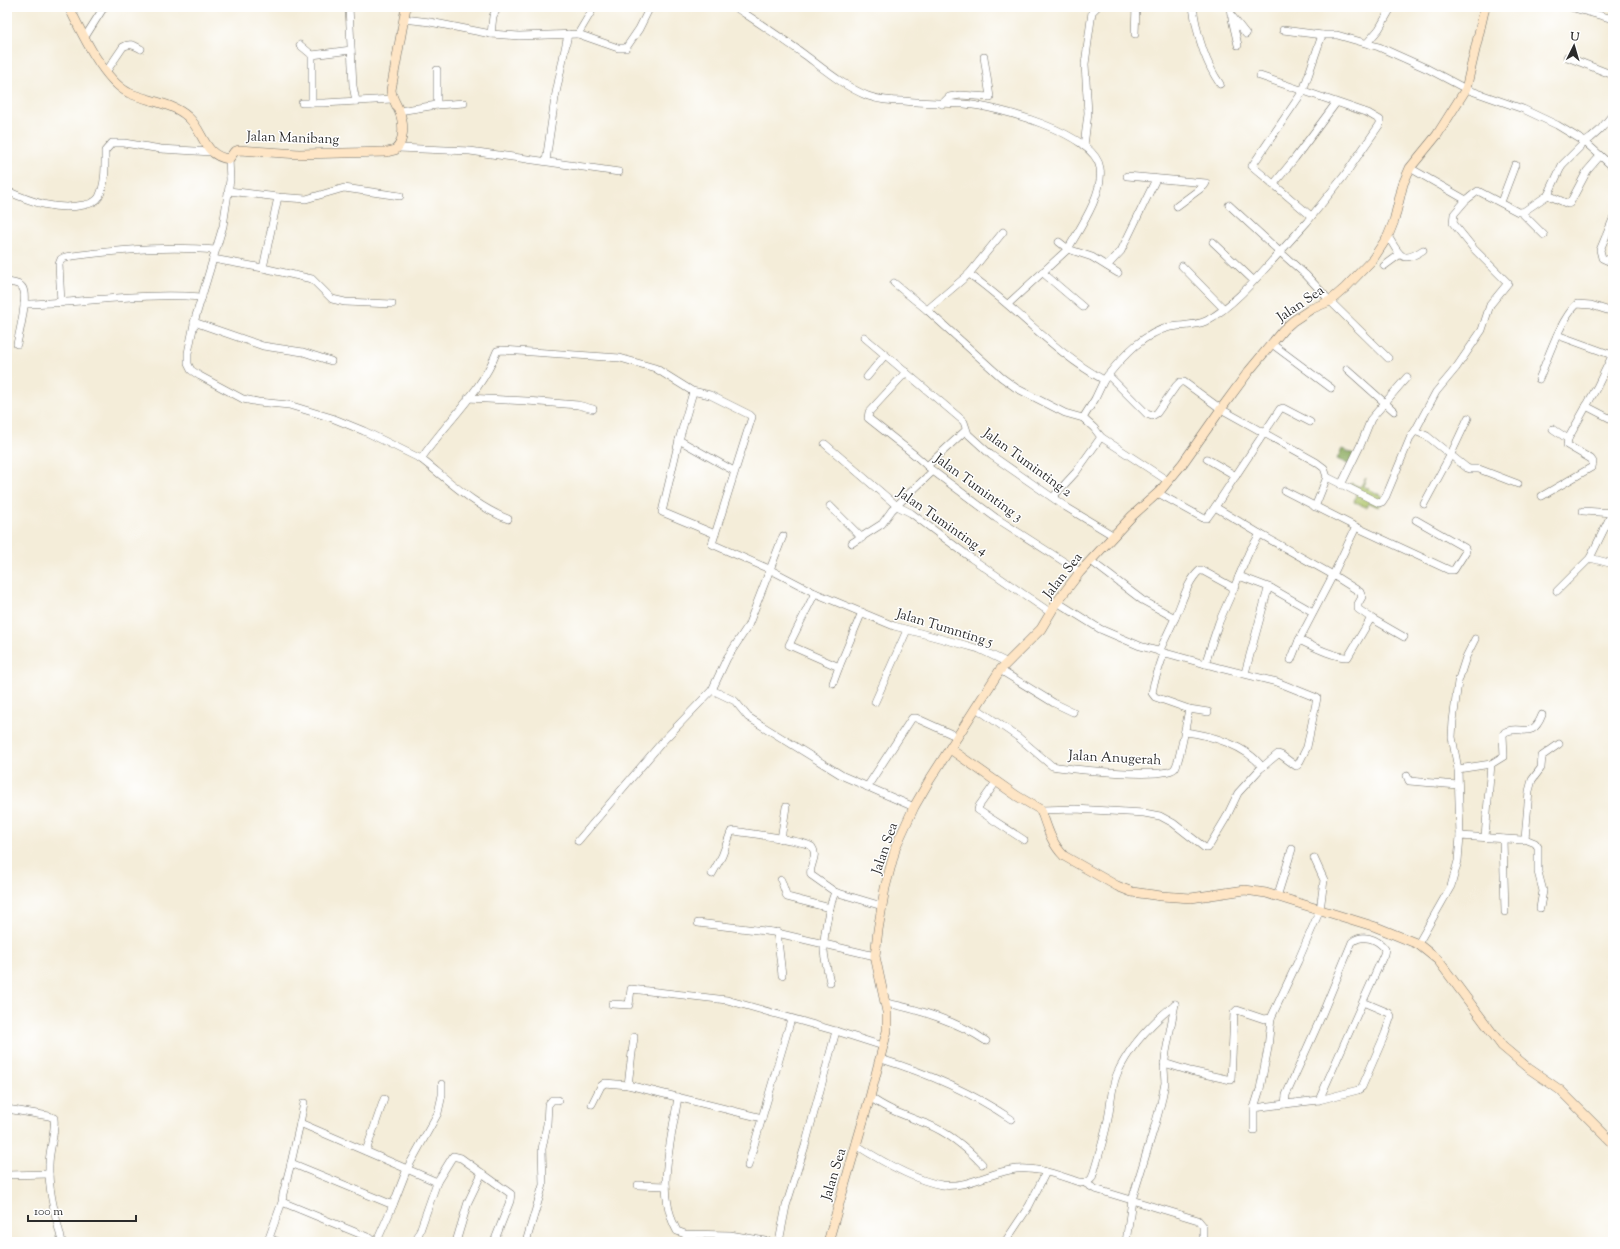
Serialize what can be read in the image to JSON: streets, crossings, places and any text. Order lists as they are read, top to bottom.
{
  "streets": {
    "main road": ["Jalan Manibang", "Jalan Sea"],
    "street": [
      "Jalan Tuminting 2",
      "Jalan Tuminting 3",
      "Jalan Tuminting 4",
      "Jalan Tumnting 5",
      "Jalan Anugerah"
    ]
  },
  "crossings": [
    ["Jalan Sea", "Jalan Tuminting 2"],
    ["Jalan Sea", "Jalan Tuminting 3"],
    ["Jalan Sea", "Jalan Tuminting 4"],
    ["Jalan Sea", "Jalan Tumnting 5"],
    ["Jalan Sea", "Jalan Anugerah"],
    ["Jalan Tuminting 2", "Jalan Tuminting 3"]
  ],
  "scale_bar": "100 m",
  "north": "top"
}
